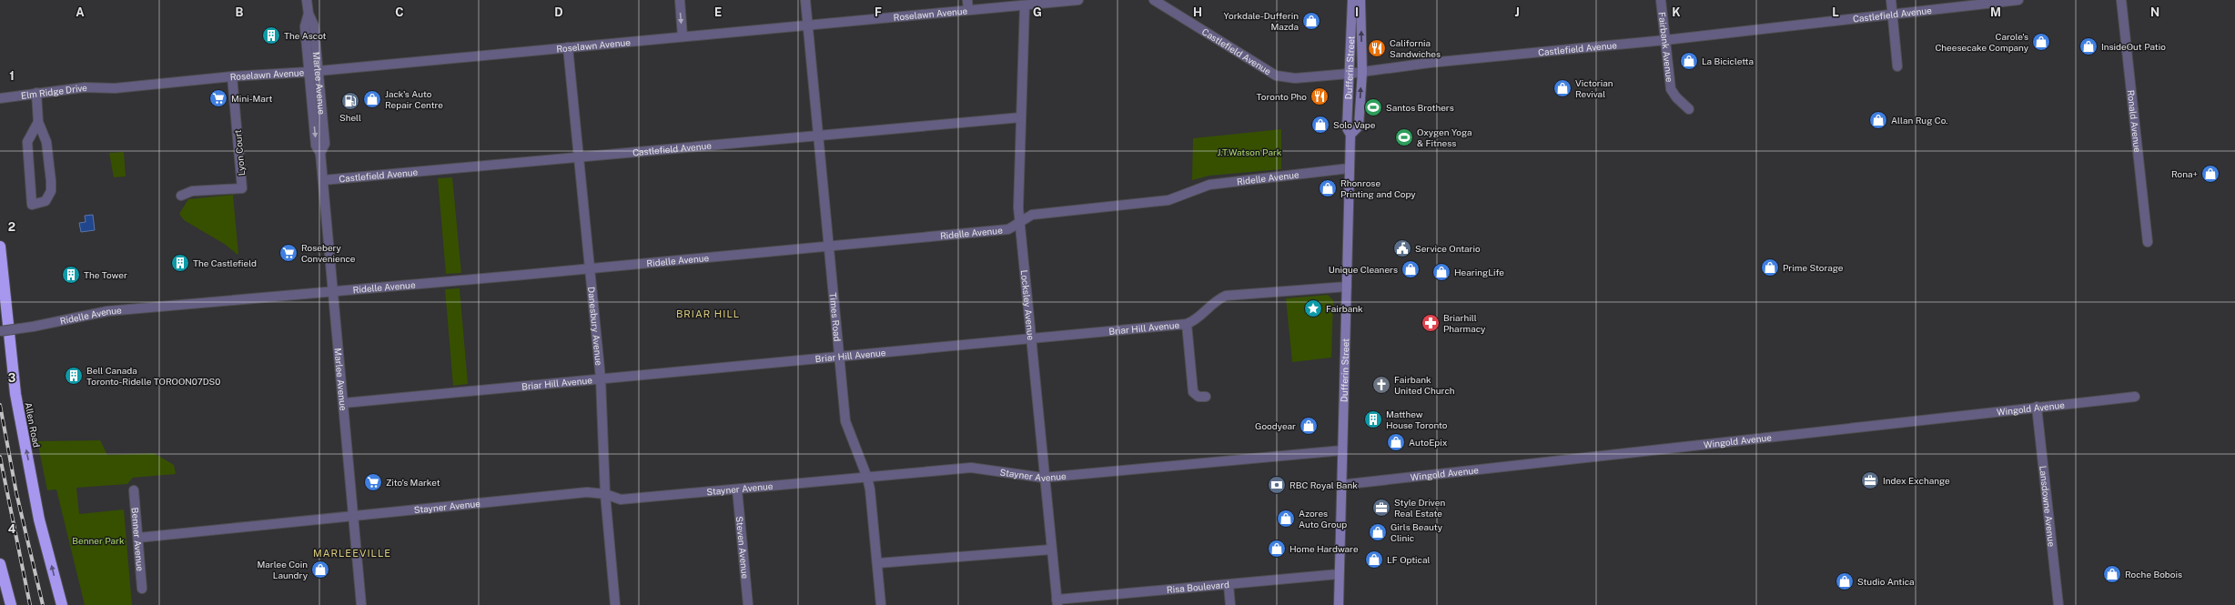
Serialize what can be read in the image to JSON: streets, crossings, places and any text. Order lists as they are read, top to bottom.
{
  "streets": {
    "highway": ["Allen Road"],
    "main road": ["Dufferin Street"],
    "street": [
      "Roselawn Avenue",
      "Castlefield Avenue",
      "Fairbank Avenue",
      "Marlee Avenue",
      "Elm Ridge Drive",
      "Ronald Avenue",
      "Lyon Court",
      "Ridelle Avenue",
      "Locksley Avenue",
      "Times Road",
      "Danesbury Avenue",
      "Briar Hill Avenue",
      "Wingold Avenue",
      "Stayner Avenue",
      "Lansdowne Avenue",
      "Benner Avenue",
      "Steven Avenue",
      "Risa Boulevard"
    ]
  },
  "crossings": [
    ["Roselawn Avenue", "Marlee Avenue"],
    ["Roselawn Avenue", "Elm Ridge Drive"],
    ["Roselawn Avenue", "Lyon Court"],
    ["Roselawn Avenue", "Locksley Avenue"],
    ["Roselawn Avenue", "Times Road"],
    ["Roselawn Avenue", "Danesbury Avenue"],
    ["Castlefield Avenue", "Fairbank Avenue"],
    ["Castlefield Avenue", "Dufferin Street"],
    ["Castlefield Avenue", "Marlee Avenue"],
    ["Castlefield Avenue", "Locksley Avenue"],
    ["Castlefield Avenue", "Times Road"],
    ["Castlefield Avenue", "Danesbury Avenue"],
    ["Dufferin Street", "Ridelle Avenue"],
    ["Dufferin Street", "Briar Hill Avenue"],
    ["Dufferin Street", "Wingold Avenue"],
    ["Dufferin Street", "Stayner Avenue"],
    ["Dufferin Street", "Risa Boulevard"],
    ["Marlee Avenue", "Ridelle Avenue"],
    ["Marlee Avenue", "Briar Hill Avenue"],
    ["Marlee Avenue", "Stayner Avenue"],
    ["Ridelle Avenue", "Locksley Avenue"],
    ["Ridelle Avenue", "Times Road"],
    ["Ridelle Avenue", "Danesbury Avenue"],
    ["Locksley Avenue", "Briar Hill Avenue"],
    ["Locksley Avenue", "Stayner Avenue"],
    ["Locksley Avenue", "Risa Boulevard"],
    ["Times Road", "Briar Hill Avenue"],
    ["Times Road", "Stayner Avenue"],
    ["Danesbury Avenue", "Briar Hill Avenue"],
    ["Danesbury Avenue", "Stayner Avenue"],
    ["Wingold Avenue", "Lansdowne Avenue"],
    ["Stayner Avenue", "Benner Avenue"],
    ["Stayner Avenue", "Steven Avenue"]
  ],
  "one_way": ["Allen Road"],
  "districts": ["BRIAR HILL", "MARLEEVILLE"],
  "parks": ["J.T.Watson Park", "Benner Park"],
  "places": {
    "shop": [
      "Yorkdale-Dufferin Mazda",
      "Carole's Cheesecake Company",
      "InsideOut Patio",
      "La Bicicletta",
      "Victorian Revival",
      "Jack's Auto Repair Centre",
      "Allan Rug Co.",
      "Solo Vape",
      "Rona+",
      "Rhonrose Printing and Copy",
      "Prime Storage",
      "Unique Cleaners",
      "HearingLife",
      "Goodyear",
      "AutoEpix",
      "Azores Auto Group",
      "Girls Beauty Clinic",
      "Home Hardware",
      "LF Optical",
      "Marlee Coin Laundry",
      "Roche Bobois",
      "Studio Antica"
    ],
    "building": [
      "The Ascot",
      "The Castlefield",
      "The Tower",
      "Bell Canada Toronto-Ridelle TOROON07DS0",
      "Matthew House Toronto"
    ],
    "restaurant": ["California Sandwiches", "Toronto Pho"],
    "supermarket": ["Mini-Mart", "Rosebery Convenience", "Zito's Market"],
    "fuel station": ["Shell"],
    "sports": ["Santos Brothers", "Oxygen Yoga & Fitness"],
    "public building": ["Service Ontario"],
    "place": ["Fairbank"],
    "pharmacy": ["Briarhill Pharmacy"],
    "church": ["Fairbank United Church"],
    "office": ["Index Exchange", "Style Driven Real Estate"],
    "bank": ["RBC Royal Bank"]
  },
  "grid": {
    "columns": [
      "A",
      "B",
      "C",
      "D",
      "E",
      "F",
      "G",
      "H",
      "I",
      "J",
      "K",
      "L",
      "M",
      "N"
    ],
    "rows": [
      "1",
      "2",
      "3",
      "4"
    ]
  }
}
